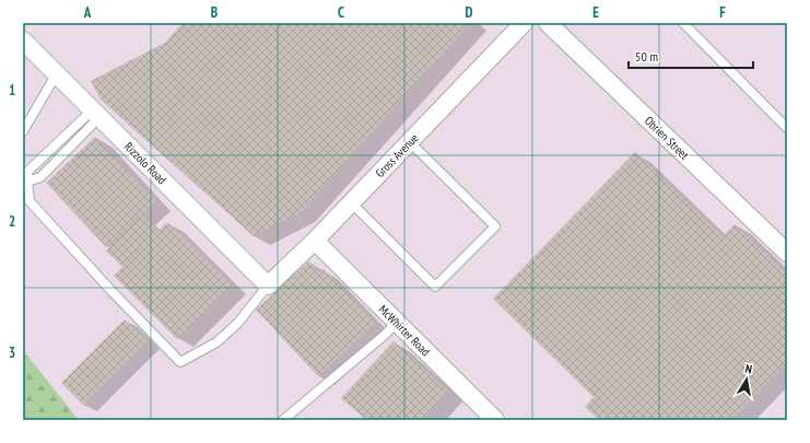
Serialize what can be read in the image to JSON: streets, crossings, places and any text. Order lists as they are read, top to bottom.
{
  "streets": {
    "street": [
      "Obrien Street",
      "Gross Avenue",
      "Rizzolo Road",
      "McWhirter Road"
    ]
  },
  "crossings": [
    ["Gross Avenue", "Rizzolo Road"],
    ["Gross Avenue", "McWhirter Road"]
  ],
  "scale_bar": "50 m",
  "north": "top",
  "grid": {
    "columns": [
      "A",
      "B",
      "C",
      "D",
      "E",
      "F"
    ],
    "rows": ["1", "2", "3"]
  }
}
